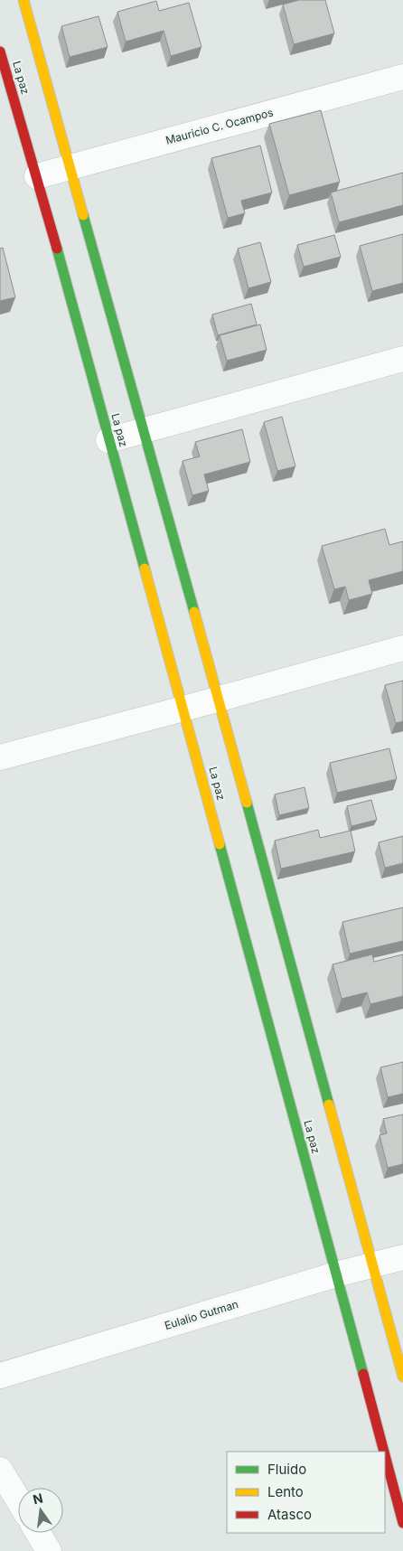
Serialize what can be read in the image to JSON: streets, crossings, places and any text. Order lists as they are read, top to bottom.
{
  "streets": {
    "street": ["La paz", "Mauricio C. Ocampos", "Eulalio Gutman"]
  },
  "crossings": [
    ["La paz", "Mauricio C. Ocampos"],
    ["La paz", "Eulalio Gutman"]
  ],
  "legend": ["Fluido", "Lento", "Atasco"],
  "north": "top"
}
